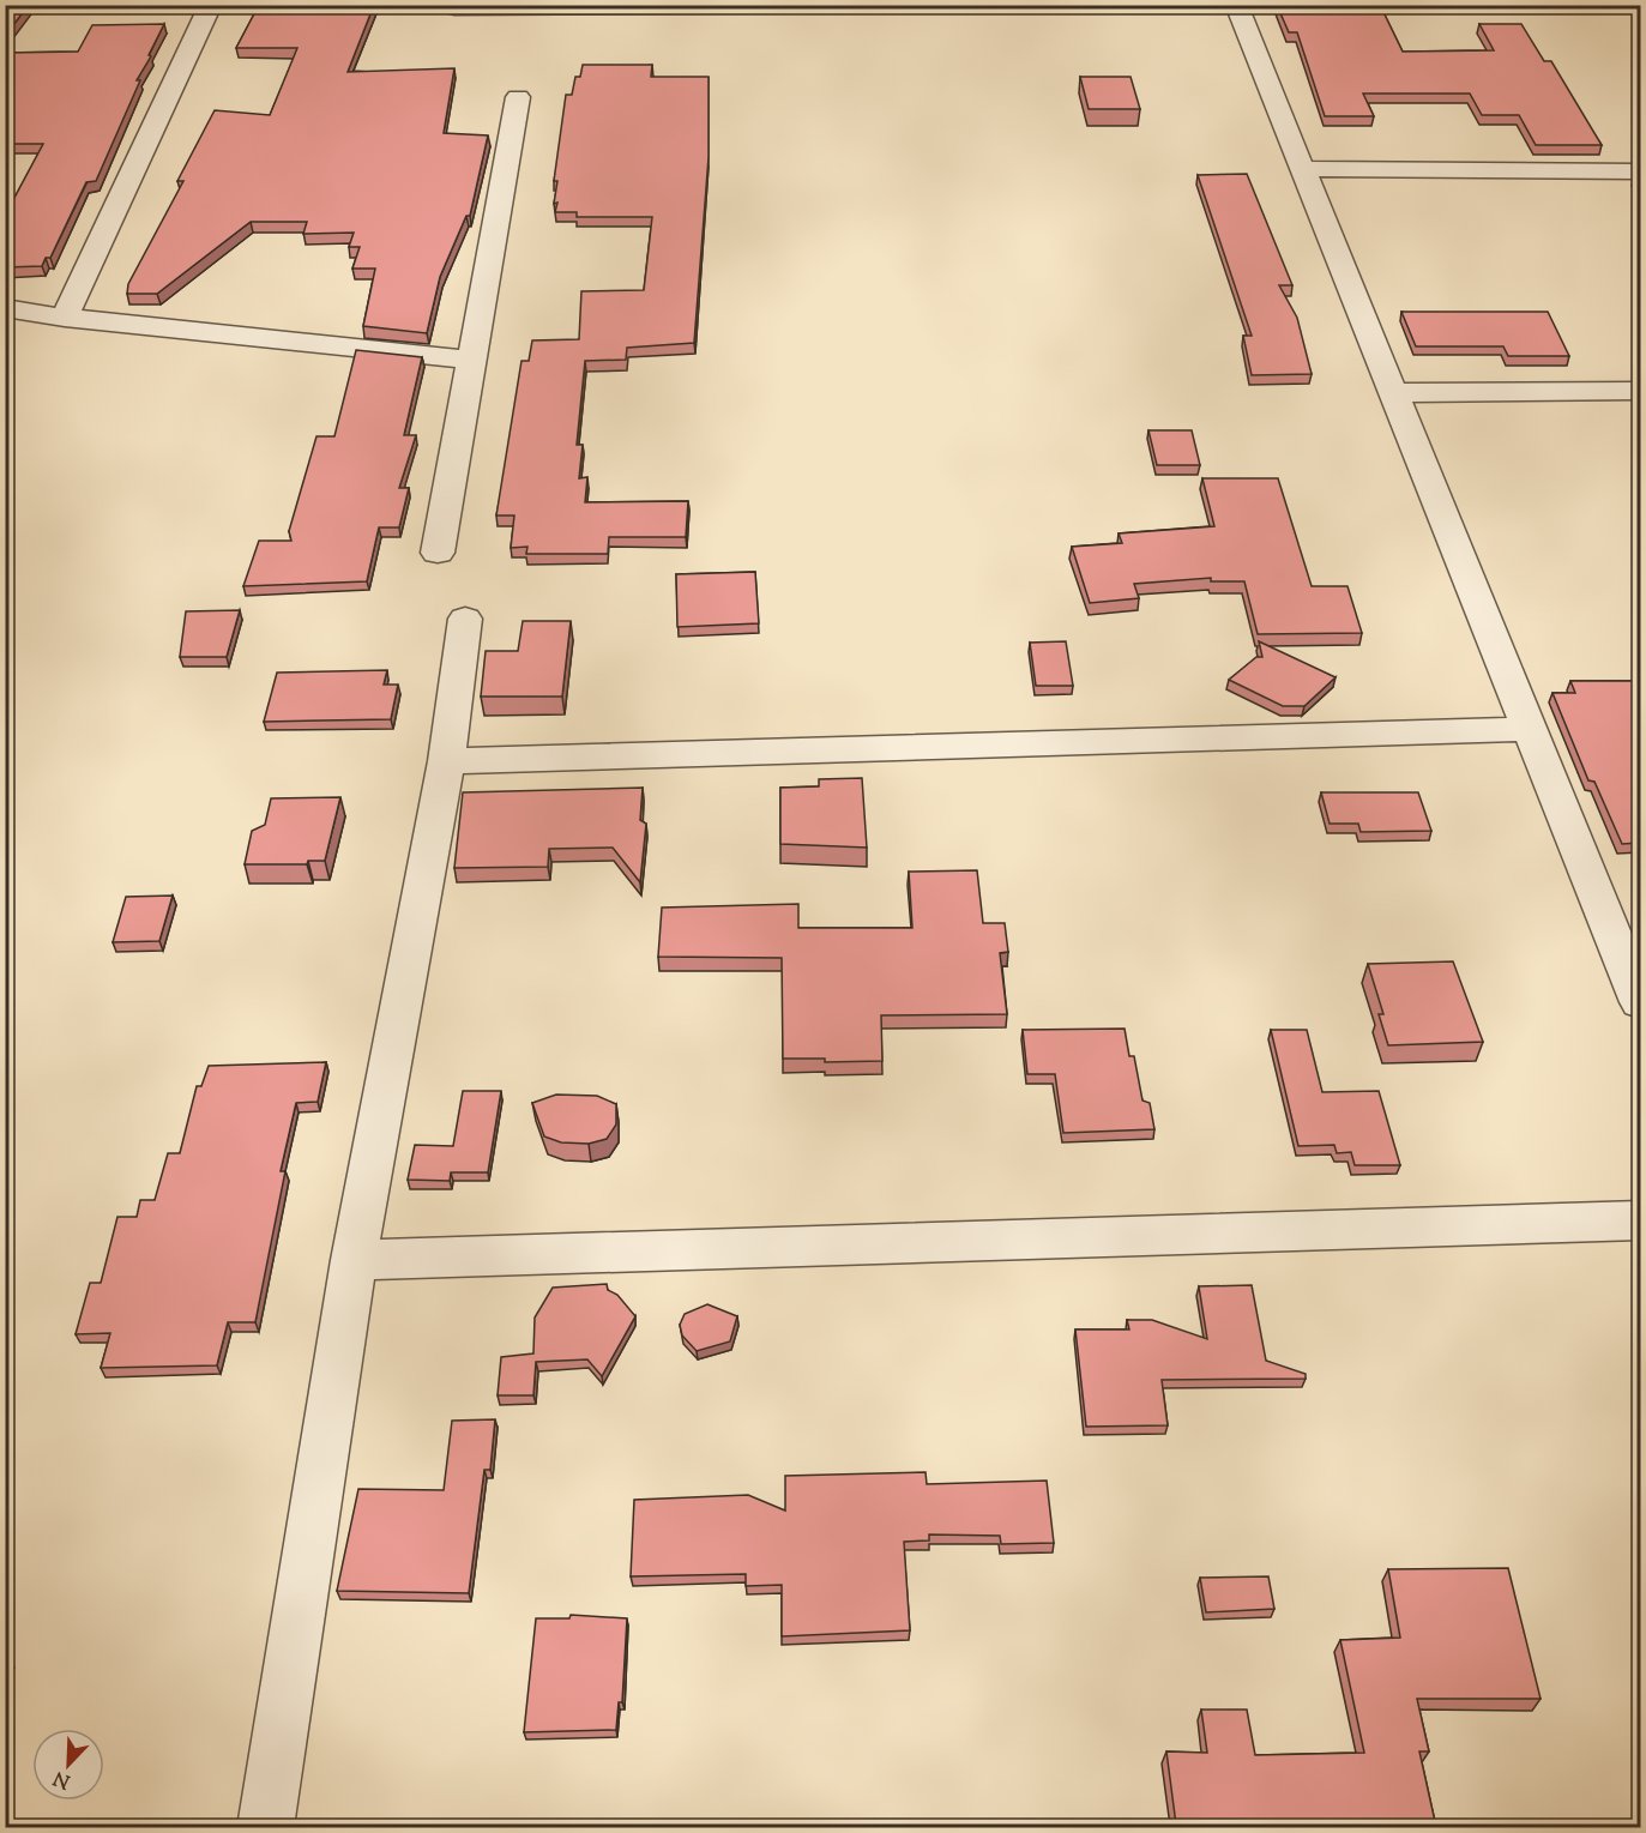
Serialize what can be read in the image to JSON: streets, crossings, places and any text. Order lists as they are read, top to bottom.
{
  "north": "bottom left"
}
